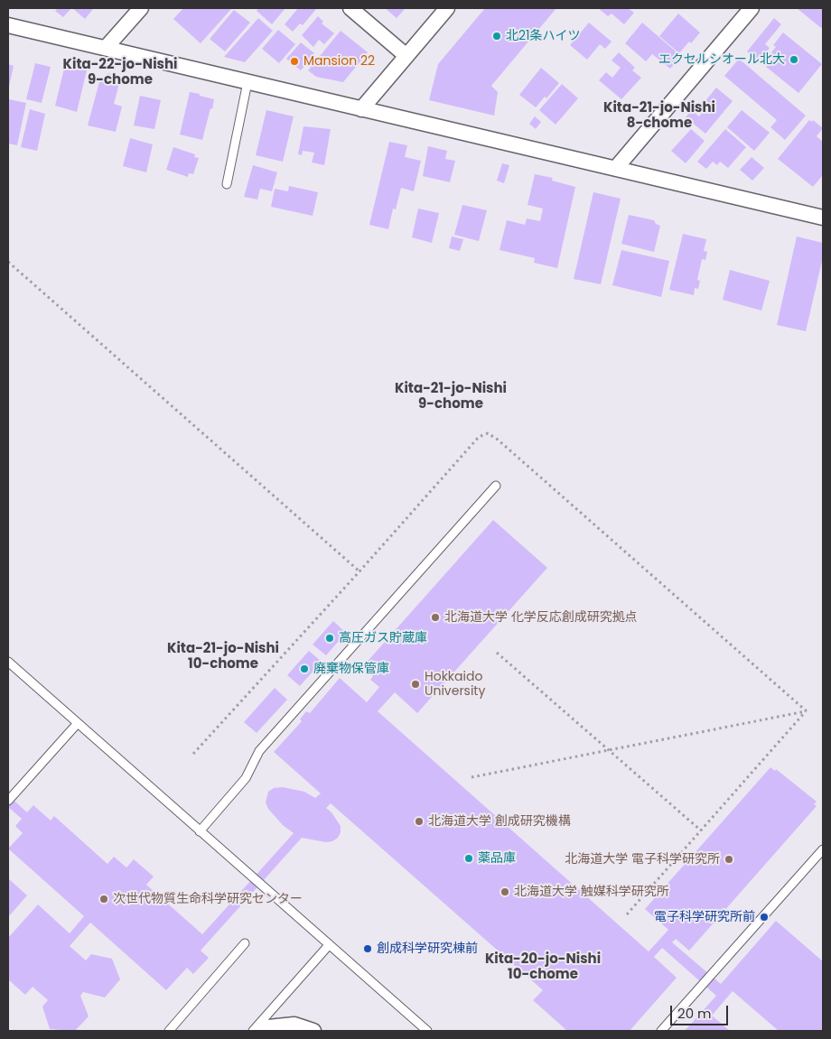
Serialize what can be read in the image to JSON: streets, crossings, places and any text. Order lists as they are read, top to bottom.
{
  "districts": [
    "Kita-22-jo-Nishi 9-chome",
    "Kita-21-jo-Nishi 8-chome",
    "Kita-21-jo-Nishi 9-chome",
    "Kita-21-jo-Nishi 10-chome",
    "Kita-20-jo-Nishi 10-chome"
  ],
  "places": [
    "北21条ハイツ",
    "エクセルシオール北大",
    "Mansion 22",
    "北海道大学 化学反応創成研究拠点",
    "高圧ガス貯蔵庫",
    "廃棄物保管庫",
    "Hokkaido University",
    "北海道大学 創成研究機構",
    "薬品庫",
    "北海道大学 電子科学研究所",
    "北海道大学 触媒科学研究所",
    "次世代物質生命科学研究センター",
    "電子科学研究所前",
    "創成科学研究棟前"
  ],
  "scale_bar": "20 m"
}
